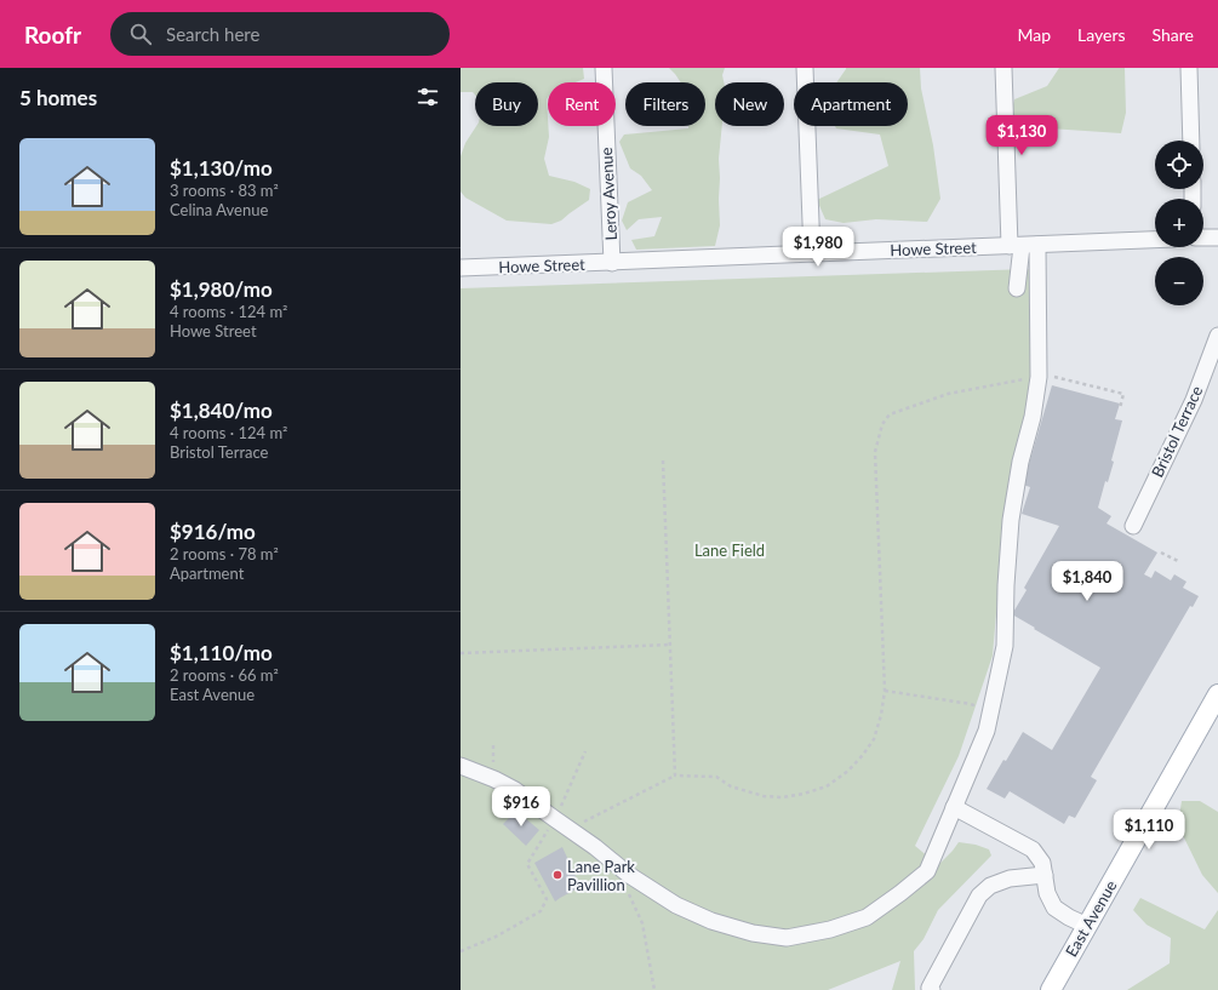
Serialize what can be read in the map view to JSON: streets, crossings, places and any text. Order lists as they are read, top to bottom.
{
  "streets": {
    "main road": ["East Avenue"],
    "street": ["Leroy Avenue", "Howe Street", "Bristol Terrace"]
  },
  "crossings": [
    ["Leroy Avenue", "Howe Street"]
  ],
  "parks": ["Lane Field"],
  "places": ["Lane Park Pavillion"],
  "page": {
    "header": "Roofr",
    "search": "Search here",
    "nav": ["Map", "Layers", "Share"],
    "heading": "5 homes",
    "chip": [
      "Buy",
      "Rent",
      "Filters",
      "New",
      "Apartment"
    ],
    "price": [
      "$1,130",
      "$1,980",
      "$1,840",
      "$916",
      "$1,110"
    ],
    "list": [
      {
        "name": "$1,130/mo",
        "note": "3 rooms · 83 m² · Celina Avenue"
      },
      {
        "name": "$1,980/mo",
        "note": "4 rooms · 124 m² · Howe Street"
      },
      {
        "name": "$1,840/mo",
        "note": "4 rooms · 124 m² · Bristol Terrace"
      },
      {
        "name": "$916/mo",
        "note": "2 rooms · 78 m² · Apartment"
      },
      {
        "name": "$1,110/mo",
        "note": "2 rooms · 66 m² · East Avenue"
      }
    ],
    "map_buttons": ["+", "−"]
  }
}
